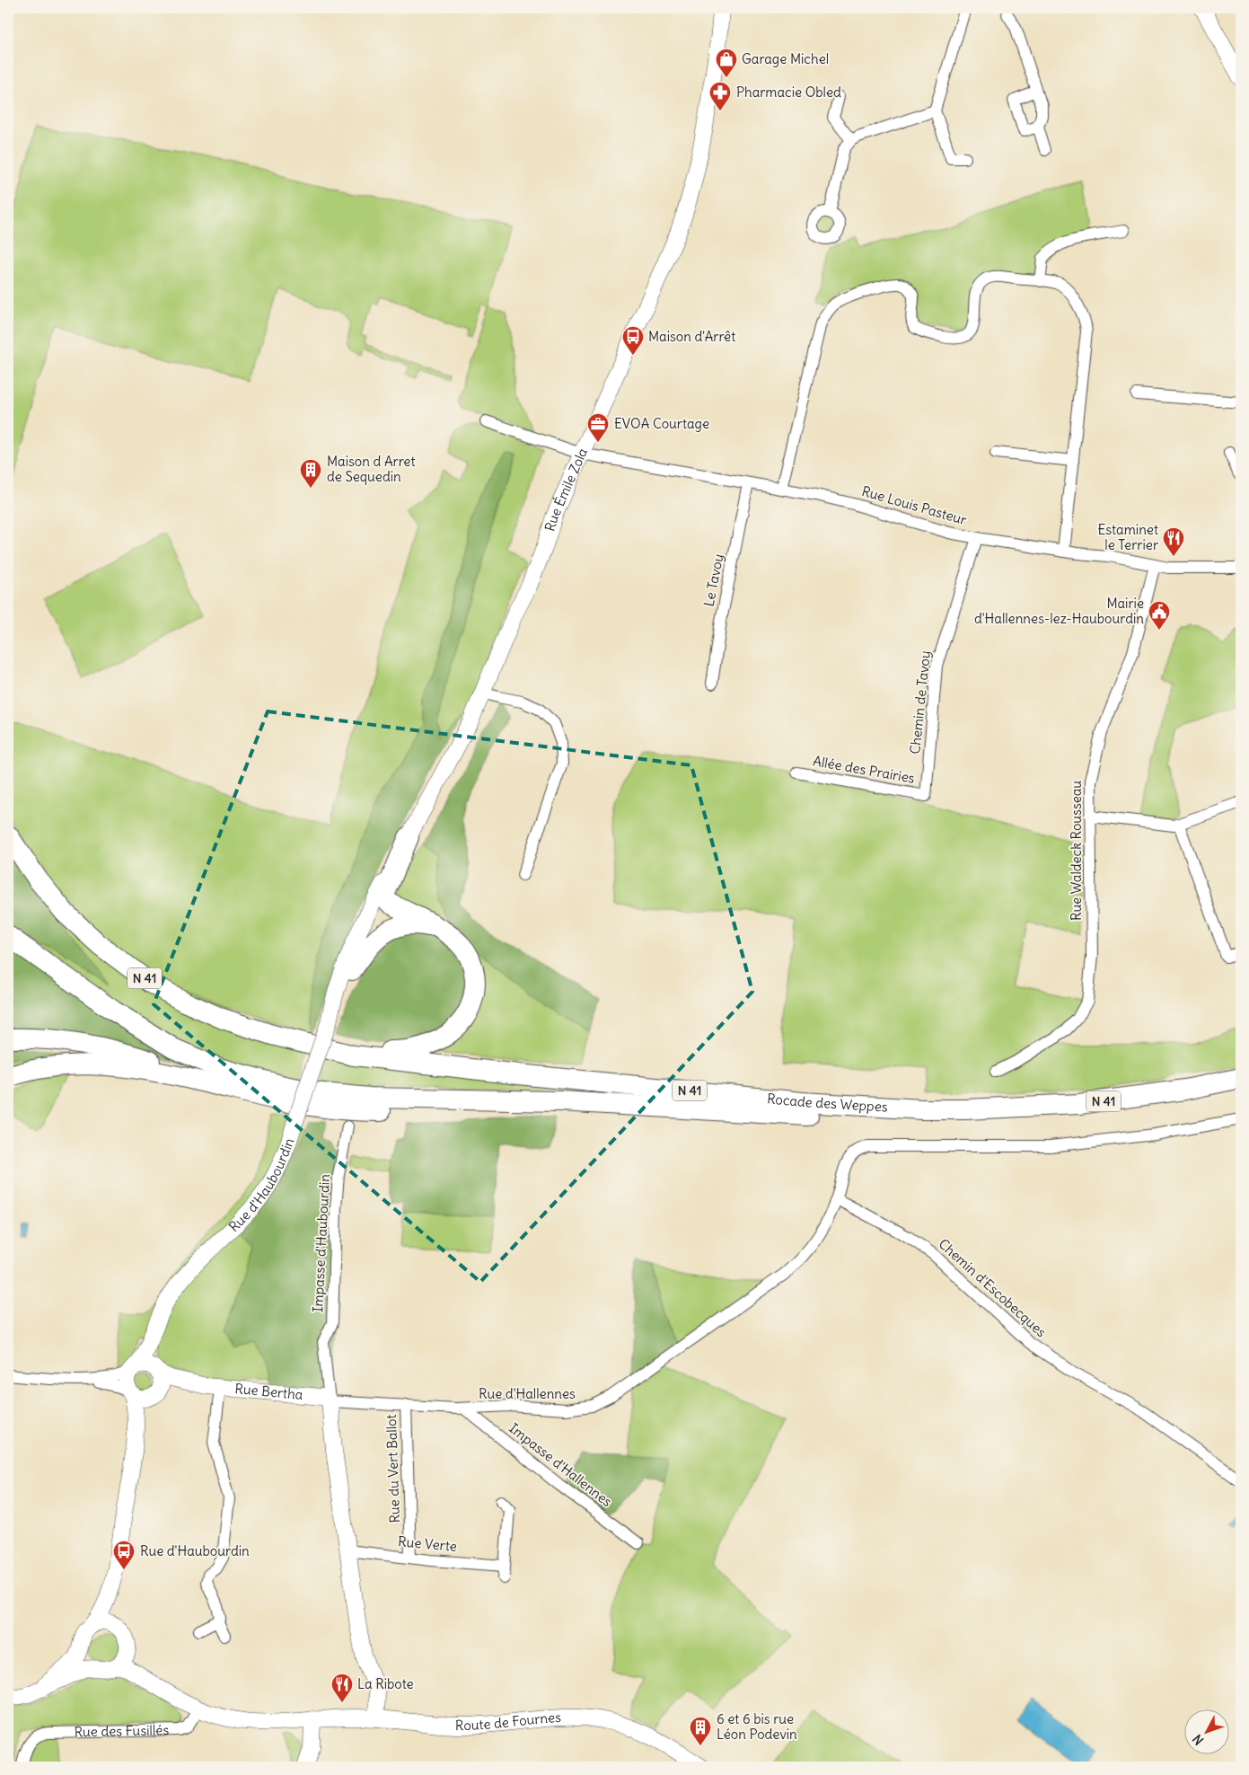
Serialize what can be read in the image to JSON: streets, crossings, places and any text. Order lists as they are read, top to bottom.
{
  "streets": {
    "highway": ["N 41", "Rocade des Weppes"],
    "main road": [
      "Rue Émile Zola",
      "Rue d'Haubourdin",
      "Rue Bertha",
      "Route de Fournes"
    ],
    "street": [
      "Rue Louis Pasteur",
      "Le Tavoy",
      "Chemin de Tavoy",
      "Allée des Prairies",
      "Rue Waldeck Rousseau",
      "Impasse d'Haubourdin",
      "Chemin d'Escobecques",
      "Rue d'Hallennes",
      "Impasse d'Hallennes",
      "Rue du Vert Ballot",
      "Rue Verte",
      "Rue des Fusillés"
    ]
  },
  "crossings": [
    ["Rue Émile Zola", "Rue Louis Pasteur"],
    ["Rue Louis Pasteur", "Le Tavoy"],
    ["Rue Louis Pasteur", "Chemin de Tavoy"],
    ["Rue Louis Pasteur", "Rue Waldeck Rousseau"],
    ["Chemin de Tavoy", "Allée des Prairies"],
    ["N 41", "Rocade des Weppes"],
    ["Impasse d'Haubourdin", "Rue Bertha"],
    ["Impasse d'Haubourdin", "Rue d'Hallennes"],
    ["Chemin d'Escobecques", "Rue d'Hallennes"],
    ["Rue Bertha", "Rue d'Hallennes"],
    ["Rue d'Hallennes", "Impasse d'Hallennes"],
    ["Rue d'Hallennes", "Rue du Vert Ballot"],
    ["Rue du Vert Ballot", "Rue Verte"]
  ],
  "places": {
    "shop": ["Garage Michel"],
    "pharmacy": ["Pharmacie Obled"],
    "bus stop": ["Maison d'Arrêt", "Rue d'Haubourdin"],
    "office": ["EVOA Courtage"],
    "building": ["Maison d Arret de Sequedin", "6 et 6 bis rue Léon Podevin"],
    "restaurant": ["Estaminet le Terrier", "La Ribote"],
    "public building": ["Mairie d'Hallennes-lez-Haubourdin"]
  },
  "north": "bottom left"
}
